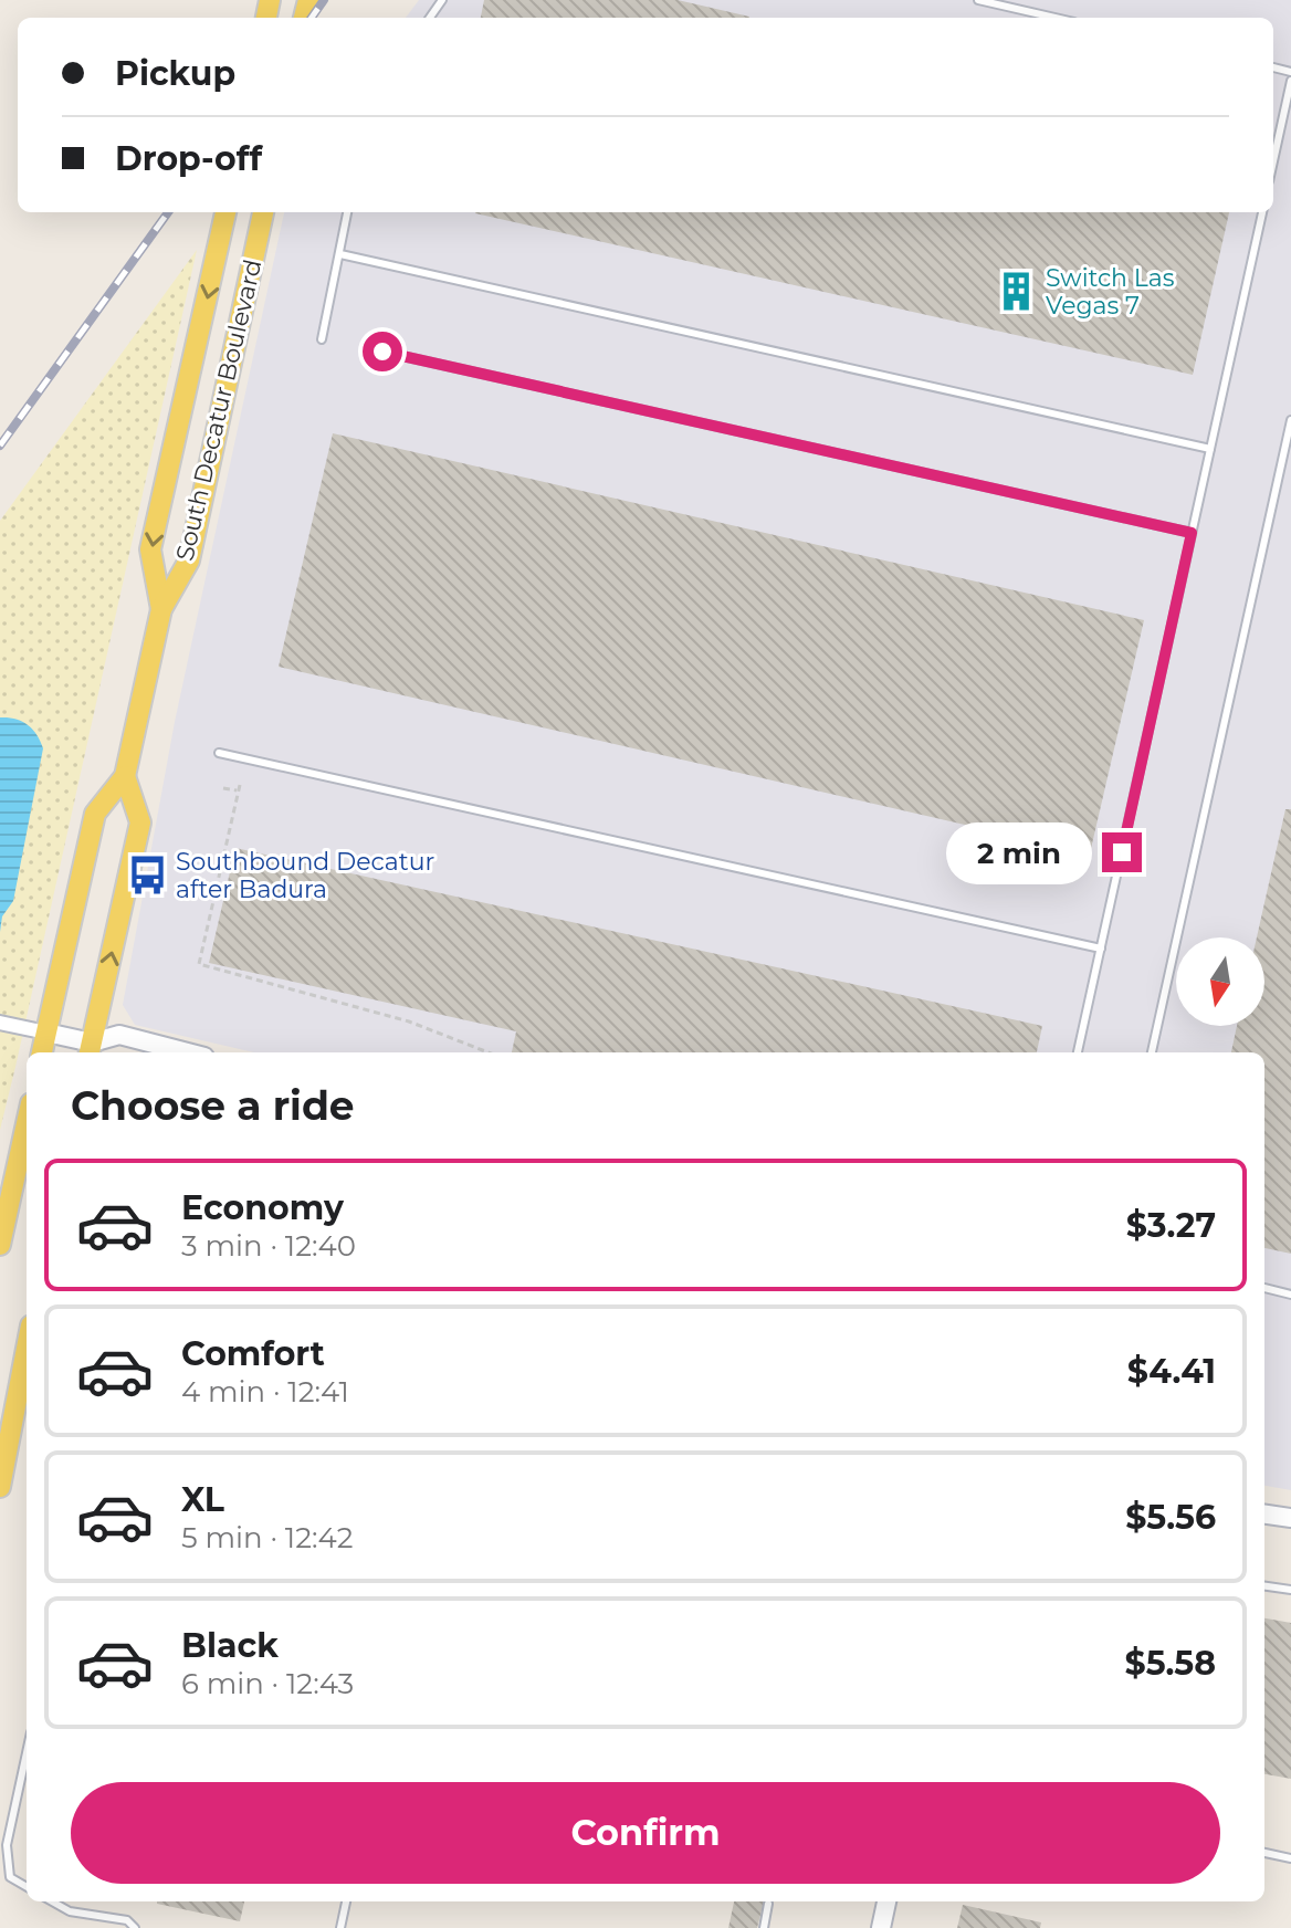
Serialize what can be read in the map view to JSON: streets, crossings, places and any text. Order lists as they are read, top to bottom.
{
  "streets": {
    "main road": ["South Decatur Boulevard"]
  },
  "places": {
    "building": ["Switch Las Vegas 7"],
    "bus stop": ["Southbound Decatur after Badura"]
  },
  "north": "bottom",
  "page": {
    "banner": ["Pickup", "Drop-off"],
    "bubble": "2 min",
    "heading": "Choose a ride",
    "list": [
      {
        "name": "Economy",
        "note": "3 min · 12:40",
        "value": "$3.27"
      },
      {
        "name": "Comfort",
        "note": "4 min · 12:41",
        "value": "$4.41"
      },
      {
        "name": "XL",
        "note": "5 min · 12:42",
        "value": "$5.56"
      },
      {
        "name": "Black",
        "note": "6 min · 12:43",
        "value": "$5.58"
      }
    ],
    "buttons": "Confirm"
  }
}
